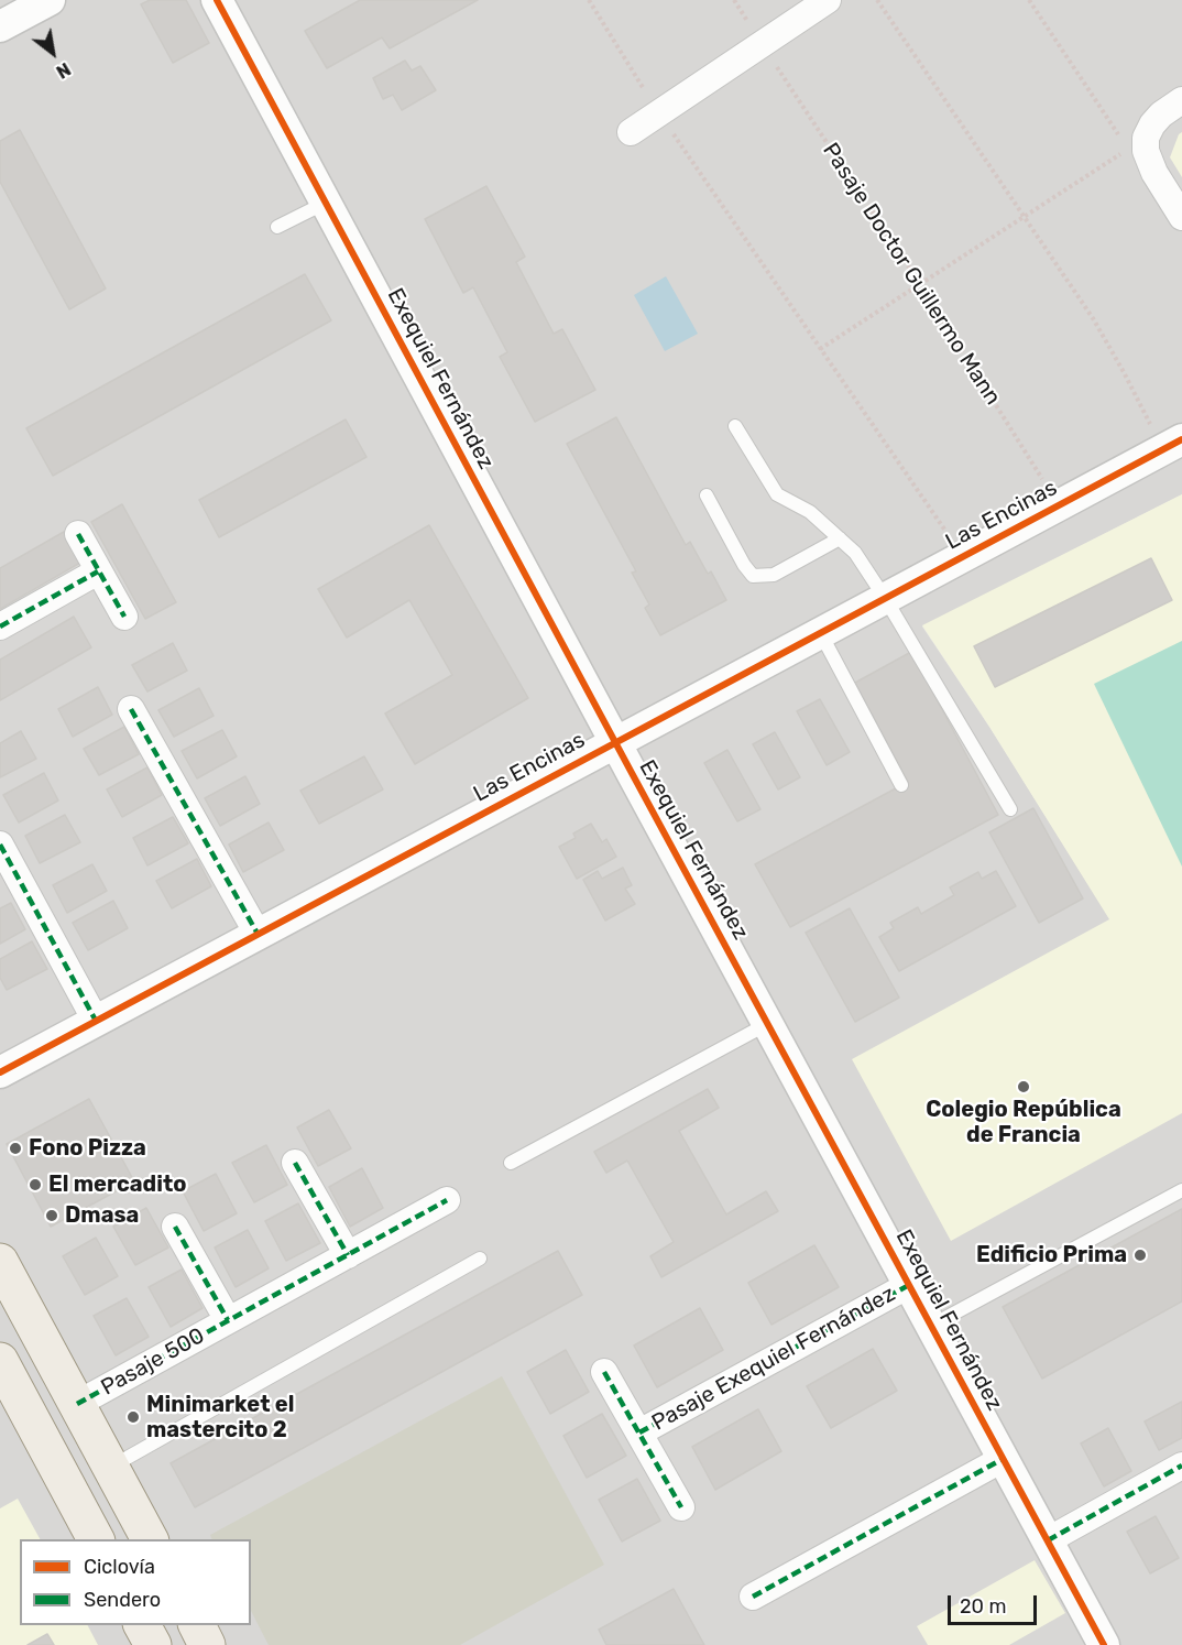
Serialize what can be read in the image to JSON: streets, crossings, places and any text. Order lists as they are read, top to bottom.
{
  "streets": {
    "street": [
      "Exequiel Fernández",
      "Las Encinas",
      "Pasaje Exequiel Fernández",
      "Pasaje 500"
    ],
    "path": ["Pasaje Doctor Guillermo Mann"]
  },
  "crossings": [
    ["Pasaje Doctor Guillermo Mann", "Las Encinas"],
    ["Exequiel Fernández", "Las Encinas"],
    ["Exequiel Fernández", "Pasaje Exequiel Fernández"]
  ],
  "places": [
    "Colegio República de Francia",
    "Fono Pizza",
    "El mercadito",
    "Dmasa",
    "Edificio Prima",
    "Minimarket el mastercito 2"
  ],
  "legend": ["Ciclovía", "Sendero"],
  "scale_bar": "20 m",
  "north": "bottom right"
}
